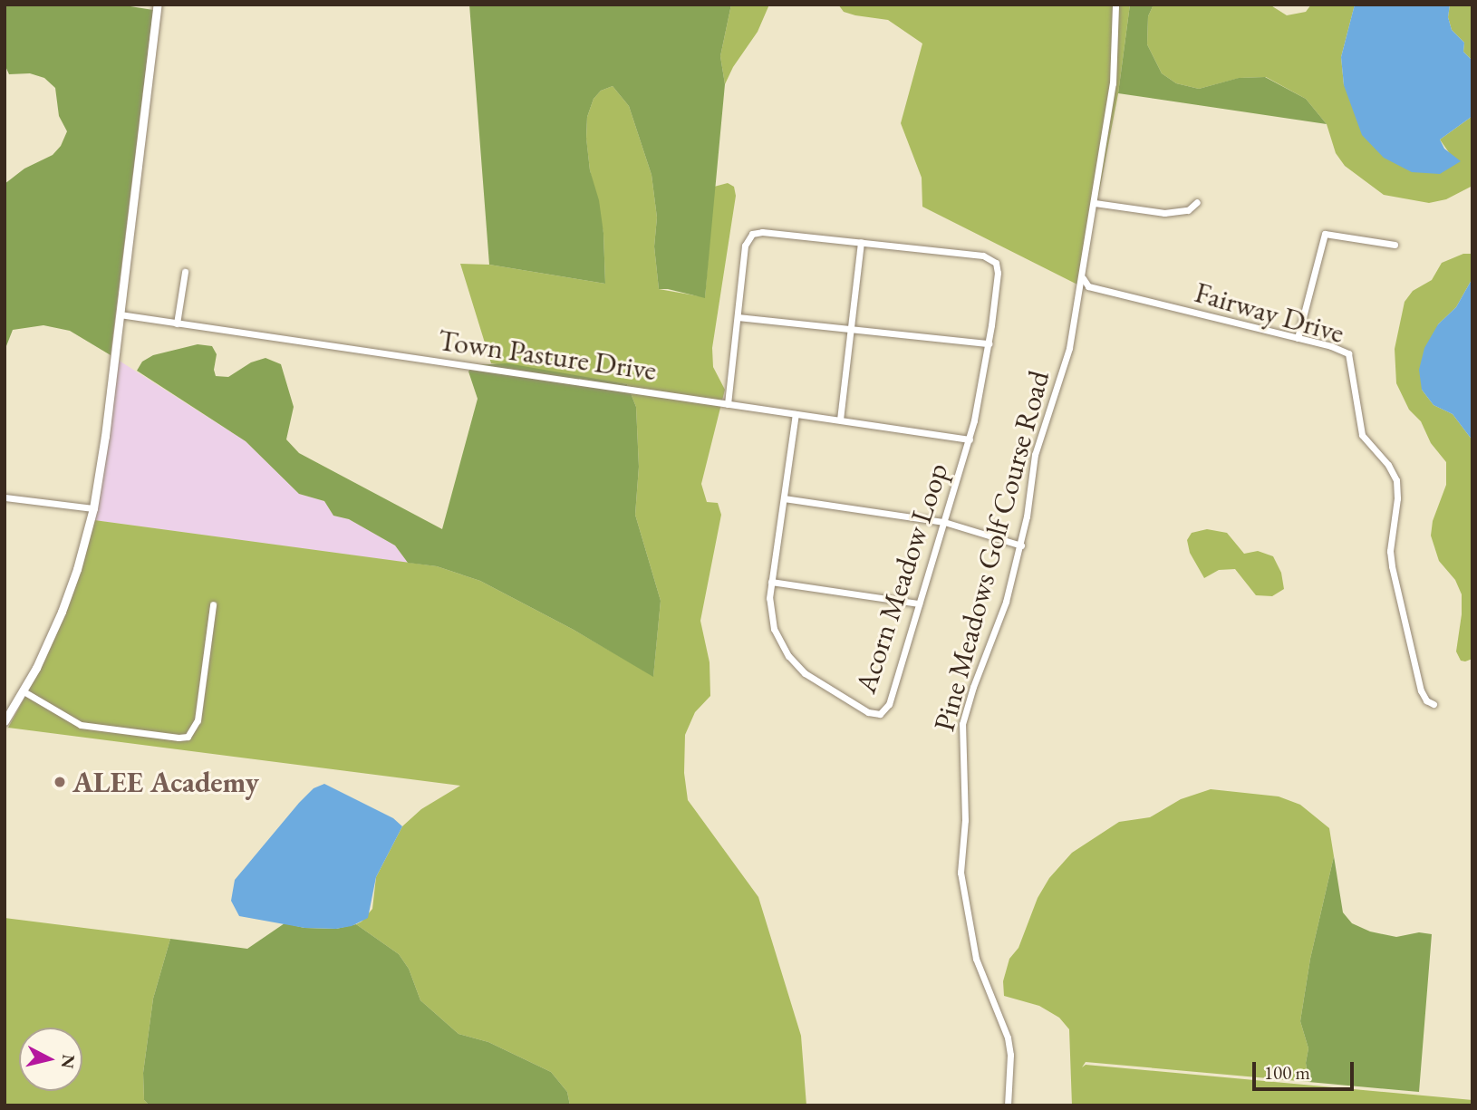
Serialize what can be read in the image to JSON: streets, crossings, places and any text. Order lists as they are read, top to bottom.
{
  "streets": {
    "street": [
      "Fairway Drive",
      "Town Pasture Drive",
      "Pine Meadows Golf Course Road",
      "Acorn Meadow Loop"
    ]
  },
  "crossings": [
    ["Fairway Drive", "Pine Meadows Golf Course Road"],
    ["Town Pasture Drive", "Acorn Meadow Loop"]
  ],
  "places": ["ALEE Academy"],
  "scale_bar": "100 m",
  "north": "right"
}
